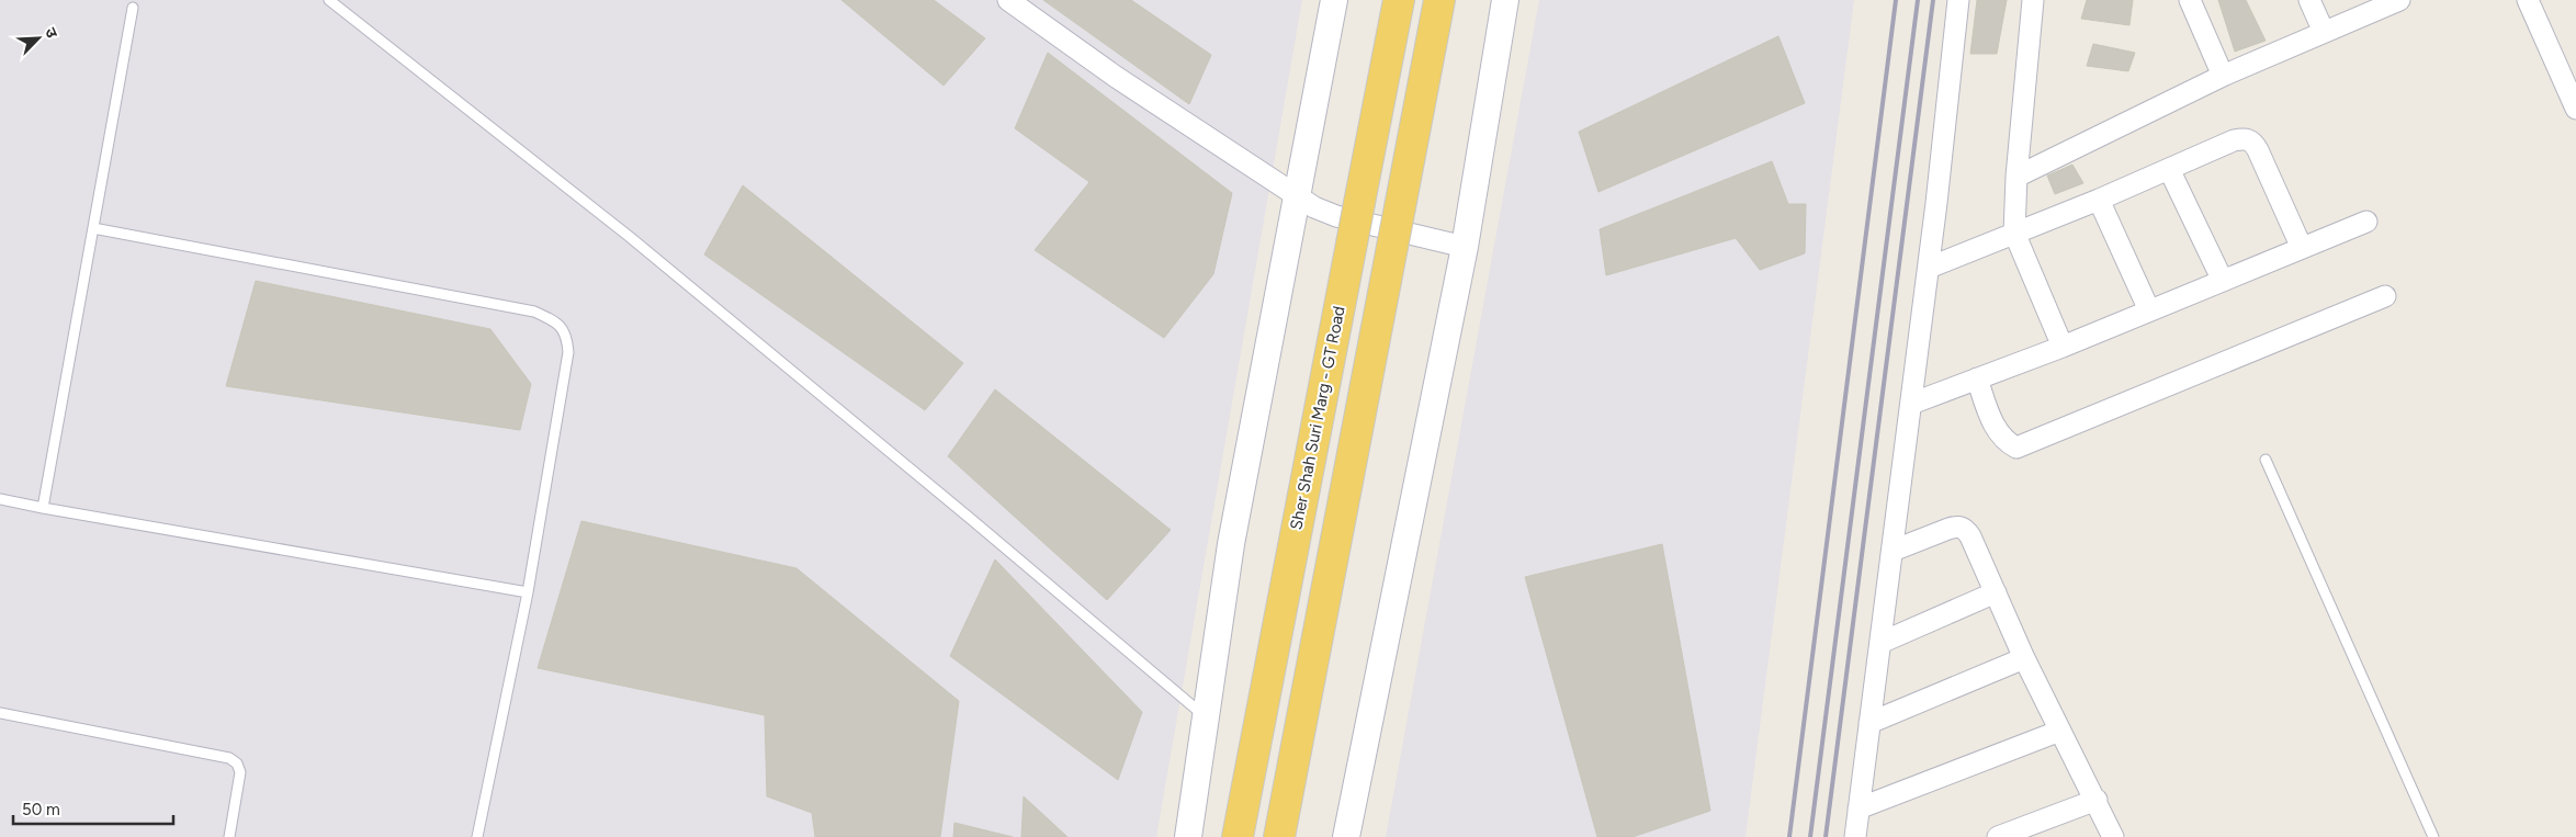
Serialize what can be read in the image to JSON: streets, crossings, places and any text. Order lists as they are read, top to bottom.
{
  "streets": {
    "highway": ["Sher Shah Suri Marg - GT Road"]
  },
  "scale_bar": "50 m",
  "north": "top right"
}
